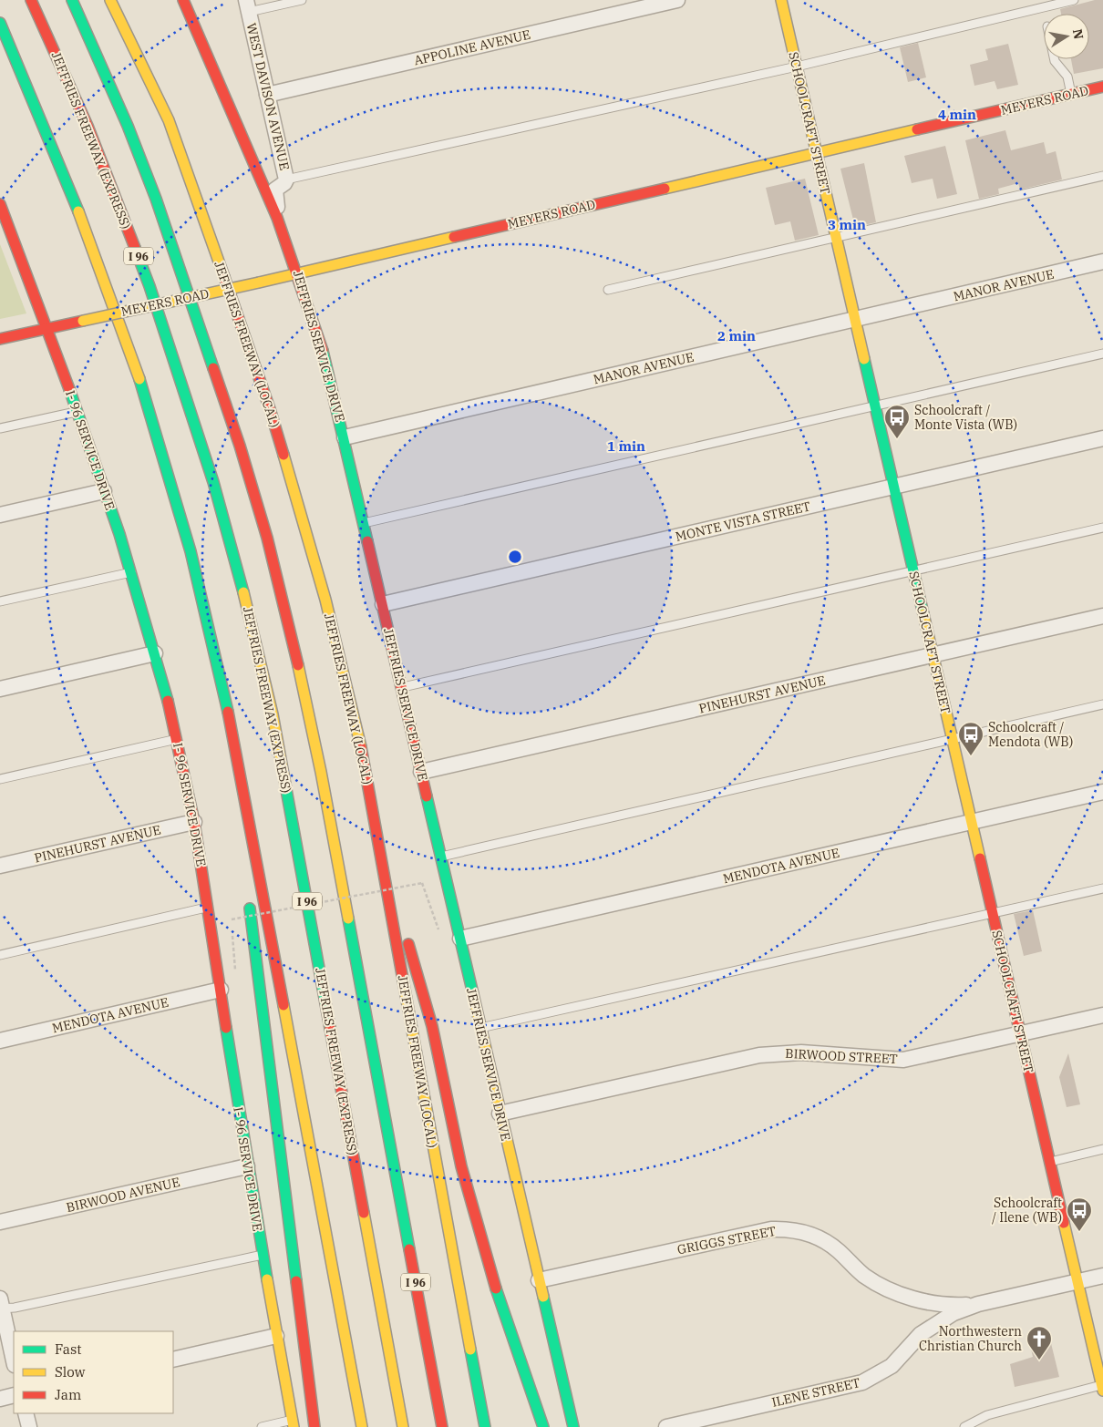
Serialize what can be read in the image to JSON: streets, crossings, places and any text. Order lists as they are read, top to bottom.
{
  "streets": {
    "main road": [
      "MEYERS ROAD",
      "SCHOOLCRAFT STREET",
      "JEFFRIES FREEWAY (EXPRESS)",
      "I 96",
      "JEFFRIES FREEWAY (LOCAL)",
      "JEFFRIES SERVICE DRIVE",
      "I- 96 SERVICE DRIVE"
    ],
    "street": [
      "APPOLINE AVENUE",
      "WEST DAVISON AVENUE",
      "MANOR AVENUE",
      "MONTE VISTA STREET",
      "PINEHURST AVENUE",
      "MENDOTA AVENUE",
      "BIRWOOD STREET",
      "BIRWOOD AVENUE",
      "GRIGGS STREET",
      "ILENE STREET"
    ]
  },
  "crossings": [
    ["APPOLINE AVENUE", "WEST DAVISON AVENUE"],
    ["WEST DAVISON AVENUE", "JEFFRIES SERVICE DRIVE"],
    ["MEYERS ROAD", "SCHOOLCRAFT STREET"],
    ["MEYERS ROAD", "JEFFRIES SERVICE DRIVE"],
    ["MEYERS ROAD", "I- 96 SERVICE DRIVE"],
    ["SCHOOLCRAFT STREET", "MANOR AVENUE"],
    ["SCHOOLCRAFT STREET", "MONTE VISTA STREET"],
    ["SCHOOLCRAFT STREET", "PINEHURST AVENUE"],
    ["SCHOOLCRAFT STREET", "MENDOTA AVENUE"],
    ["SCHOOLCRAFT STREET", "BIRWOOD STREET"],
    ["SCHOOLCRAFT STREET", "ILENE STREET"],
    ["MANOR AVENUE", "JEFFRIES SERVICE DRIVE"],
    ["JEFFRIES SERVICE DRIVE", "MONTE VISTA STREET"],
    ["JEFFRIES SERVICE DRIVE", "PINEHURST AVENUE"],
    ["JEFFRIES SERVICE DRIVE", "MENDOTA AVENUE"],
    ["JEFFRIES SERVICE DRIVE", "BIRWOOD STREET"],
    ["JEFFRIES SERVICE DRIVE", "GRIGGS STREET"],
    ["I- 96 SERVICE DRIVE", "PINEHURST AVENUE"],
    ["I- 96 SERVICE DRIVE", "MENDOTA AVENUE"],
    ["I- 96 SERVICE DRIVE", "BIRWOOD AVENUE"],
    ["GRIGGS STREET", "ILENE STREET"]
  ],
  "places": {
    "bus stop": ["Schoolcraft / Monte Vista (WB)", "Schoolcraft / Mendota (WB)", "Schoolcraft / Ilene (WB)"],
    "church": ["Northwestern Christian Church"]
  },
  "legend": ["Fast", "Slow", "Jam"],
  "north": "right",
  "rings": [
    "4 min",
    "3 min",
    "2 min",
    "1 min"
  ]
}
